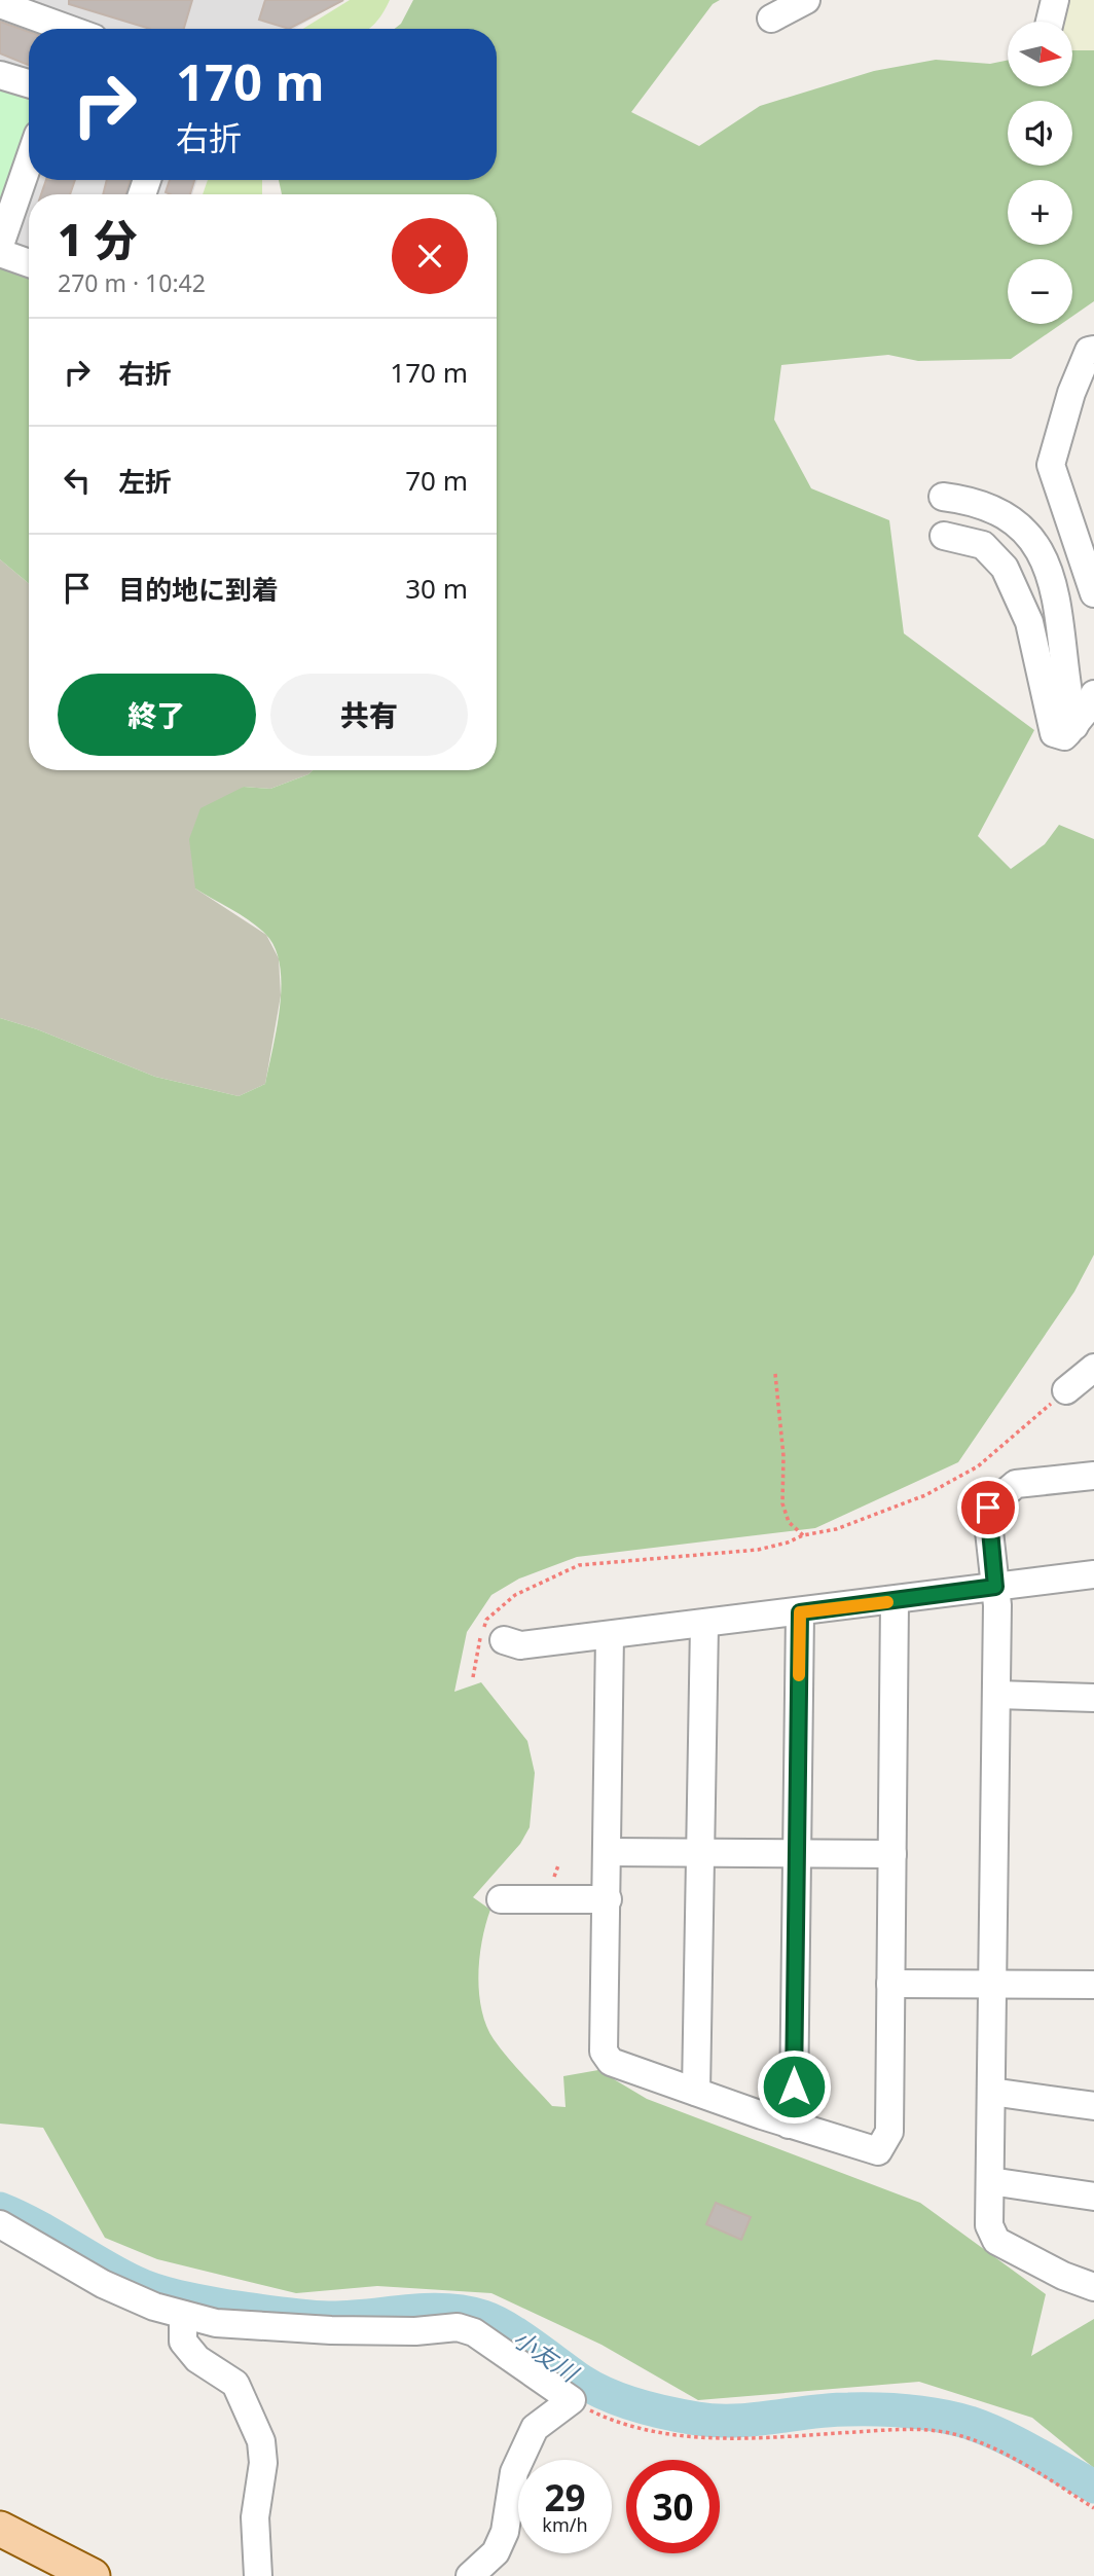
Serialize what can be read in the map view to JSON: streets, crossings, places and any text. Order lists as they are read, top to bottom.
{
  "water": ["小友川"],
  "north": "right",
  "page": {
    "map_buttons": ["+", "−"],
    "turn": ["170 m", "右折"],
    "heading": ["1 分", "270 m · 10:42"],
    "list": [
      {
        "name": "右折",
        "value": "170 m"
      },
      {
        "name": "左折",
        "value": "70 m"
      },
      {
        "name": "目的地に到着",
        "value": "30 m"
      }
    ],
    "buttons": ["終了", "共有"],
    "speed": "29 km/h",
    "limit": "30"
  }
}
